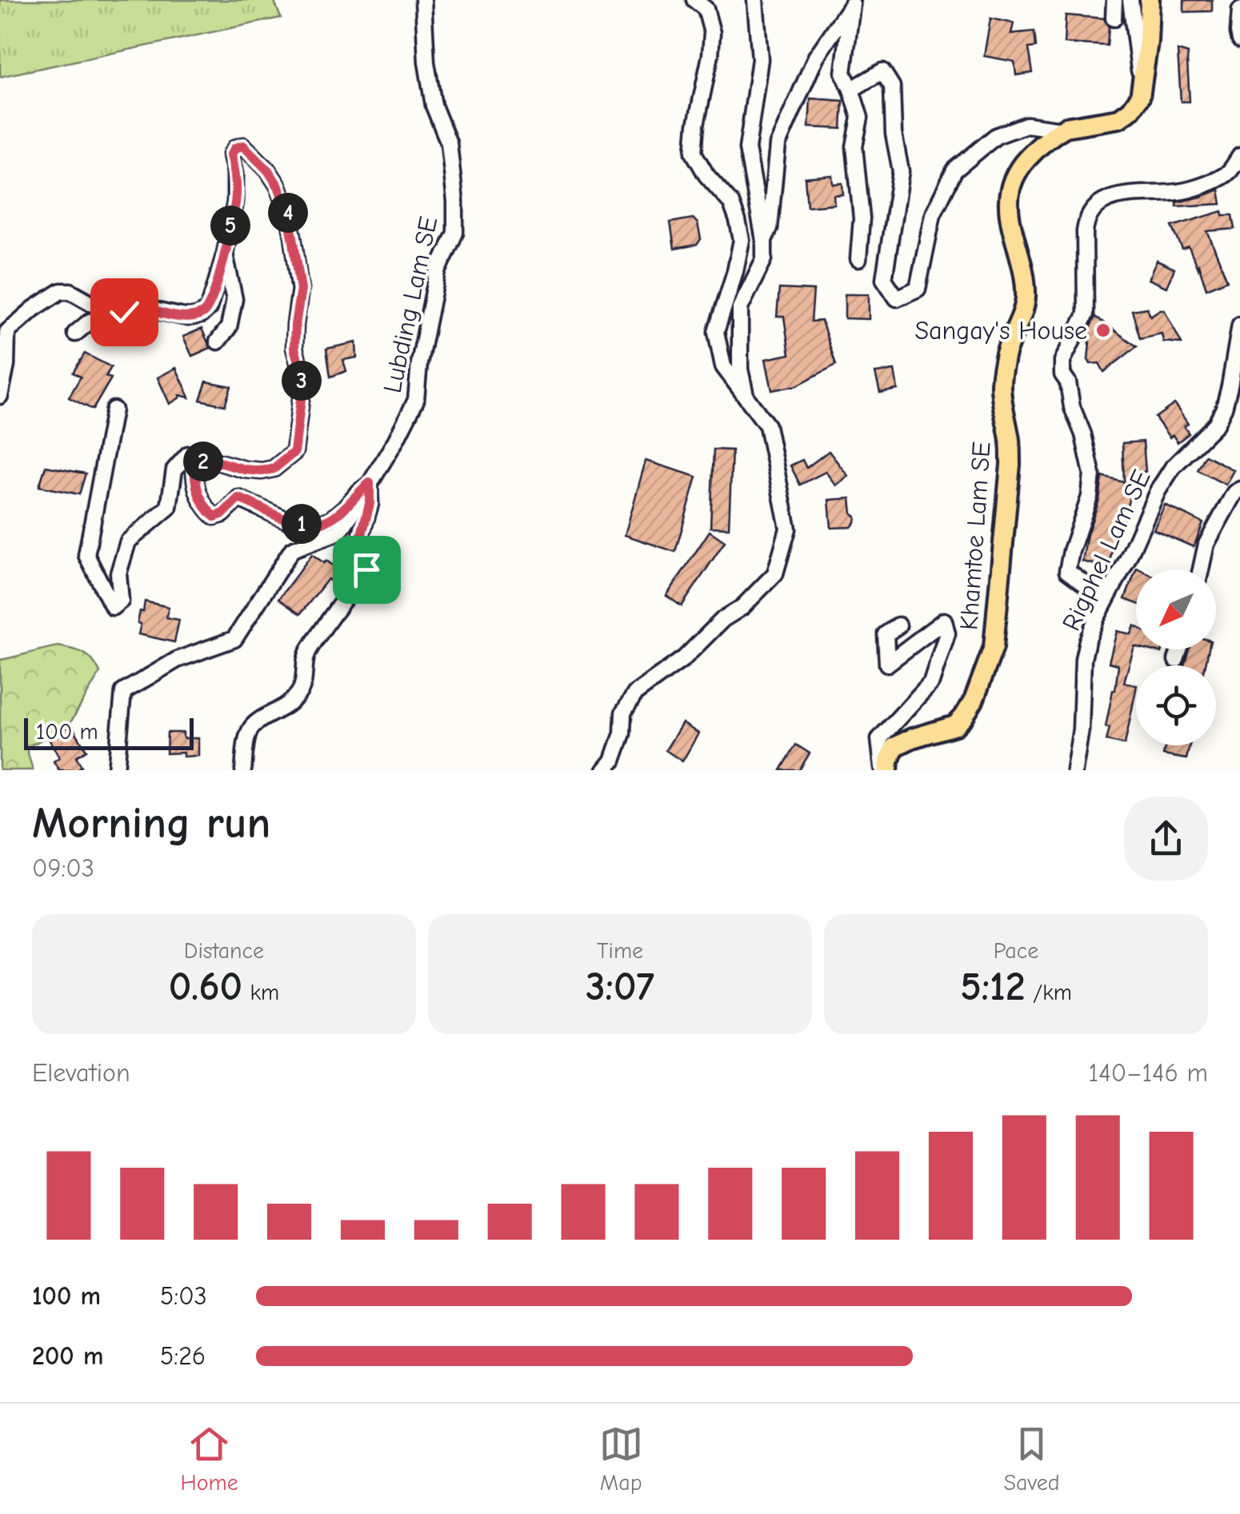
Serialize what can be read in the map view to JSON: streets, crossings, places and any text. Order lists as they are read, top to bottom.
{
  "streets": {
    "main road": ["Khamtoe Lam SE"],
    "street": ["Lubding Lam SE", "Rigphel Lam SE"]
  },
  "places": ["Sangay's House"],
  "scale_bar": "100 m",
  "north": "bottom left",
  "page": {
    "pins": [
      "4",
      "5",
      "3",
      "2",
      "1"
    ],
    "scale": "100 m",
    "heading": ["Morning run", "09:03"],
    "stats": [
      ["Distance", "0.60 km"],
      ["Time", "3:07"],
      ["Pace", "5:12 /km"]
    ],
    "chart": ["Elevation", "140–146 m"],
    "list": [
      {
        "name": "100 m",
        "note": "5:03"
      },
      {
        "name": "200 m",
        "note": "5:26"
      }
    ],
    "tabs": ["Home", "Map", "Saved"]
  }
}
